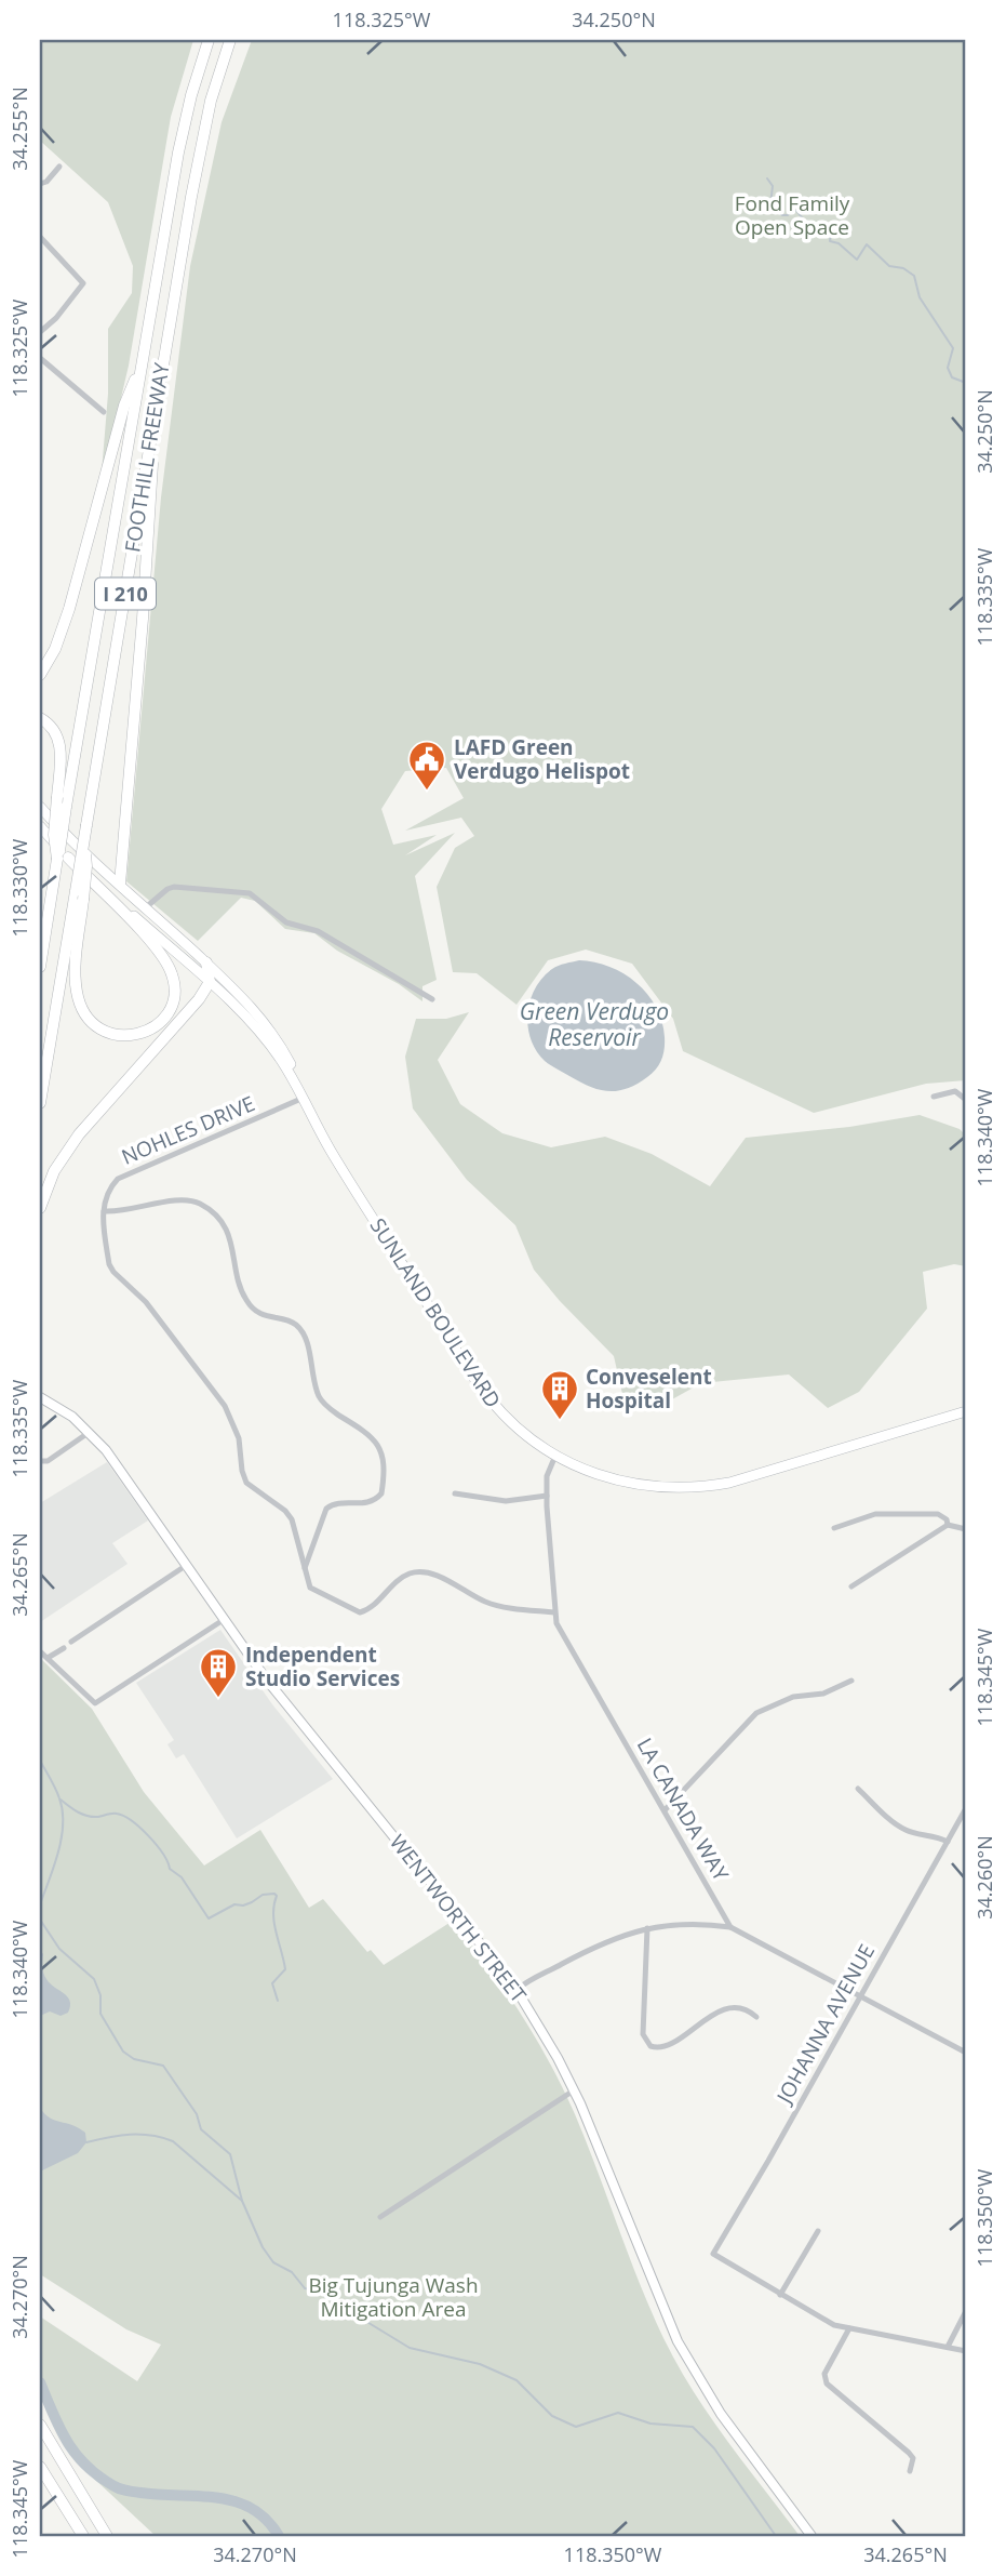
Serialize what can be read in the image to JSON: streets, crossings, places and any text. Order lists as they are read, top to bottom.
{
  "streets": {
    "highway": ["FOOTHILL FREEWAY", "I 210"],
    "main road": ["SUNLAND BOULEVARD", "WENTWORTH STREET"],
    "street": ["NOHLES DRIVE", "LA CANADA WAY", "JOHANNA AVENUE"]
  },
  "crossings": [
    ["FOOTHILL FREEWAY", "SUNLAND BOULEVARD"],
    ["NOHLES DRIVE", "SUNLAND BOULEVARD"],
    ["SUNLAND BOULEVARD", "LA CANADA WAY"]
  ],
  "water": ["Green Verdugo Reservoir"],
  "parks": ["Fond Family Open Space", "Big Tujunga Wash Mitigation Area"],
  "places": {
    "public building": ["LAFD Green Verdugo Helispot"],
    "building": ["Conveselent Hospital", "Independent Studio Services"]
  },
  "coordinates": [
    "118.325°W",
    "34.250°N",
    "34.255°N",
    "118.335°W",
    "118.330°W",
    "118.340°W",
    "34.265°N",
    "118.345°W",
    "34.260°N",
    "118.350°W",
    "34.270°N"
  ]
}
